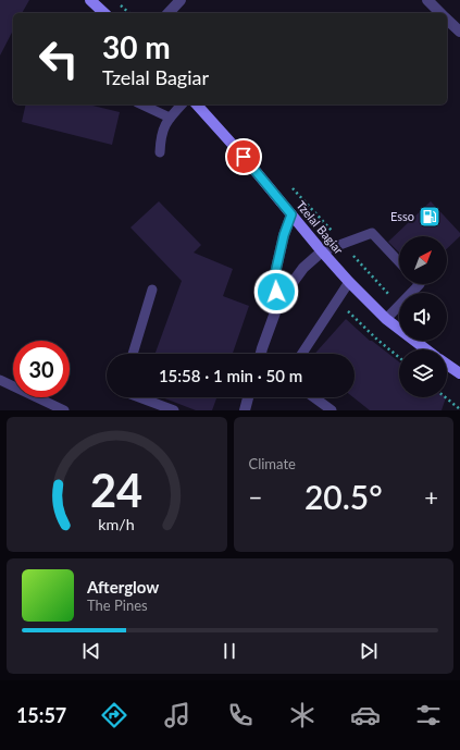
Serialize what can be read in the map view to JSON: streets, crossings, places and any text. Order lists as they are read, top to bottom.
{
  "streets": {
    "main road": ["Tzelal Bagiar"]
  },
  "places": {
    "fuel station": ["Esso"]
  },
  "north": "top right",
  "page": {
    "turn": ["30 m", "Tzelal Bagiar"],
    "limit": "30",
    "trip": "15:58 · 1 min · 50 m",
    "tile": "Climate",
    "heat": ["−", "20.5°", "+"],
    "song": ["Afterglow", "The Pines"],
    "tabs": "15:57",
    "gauge": ["24", "km/h"]
  }
}
